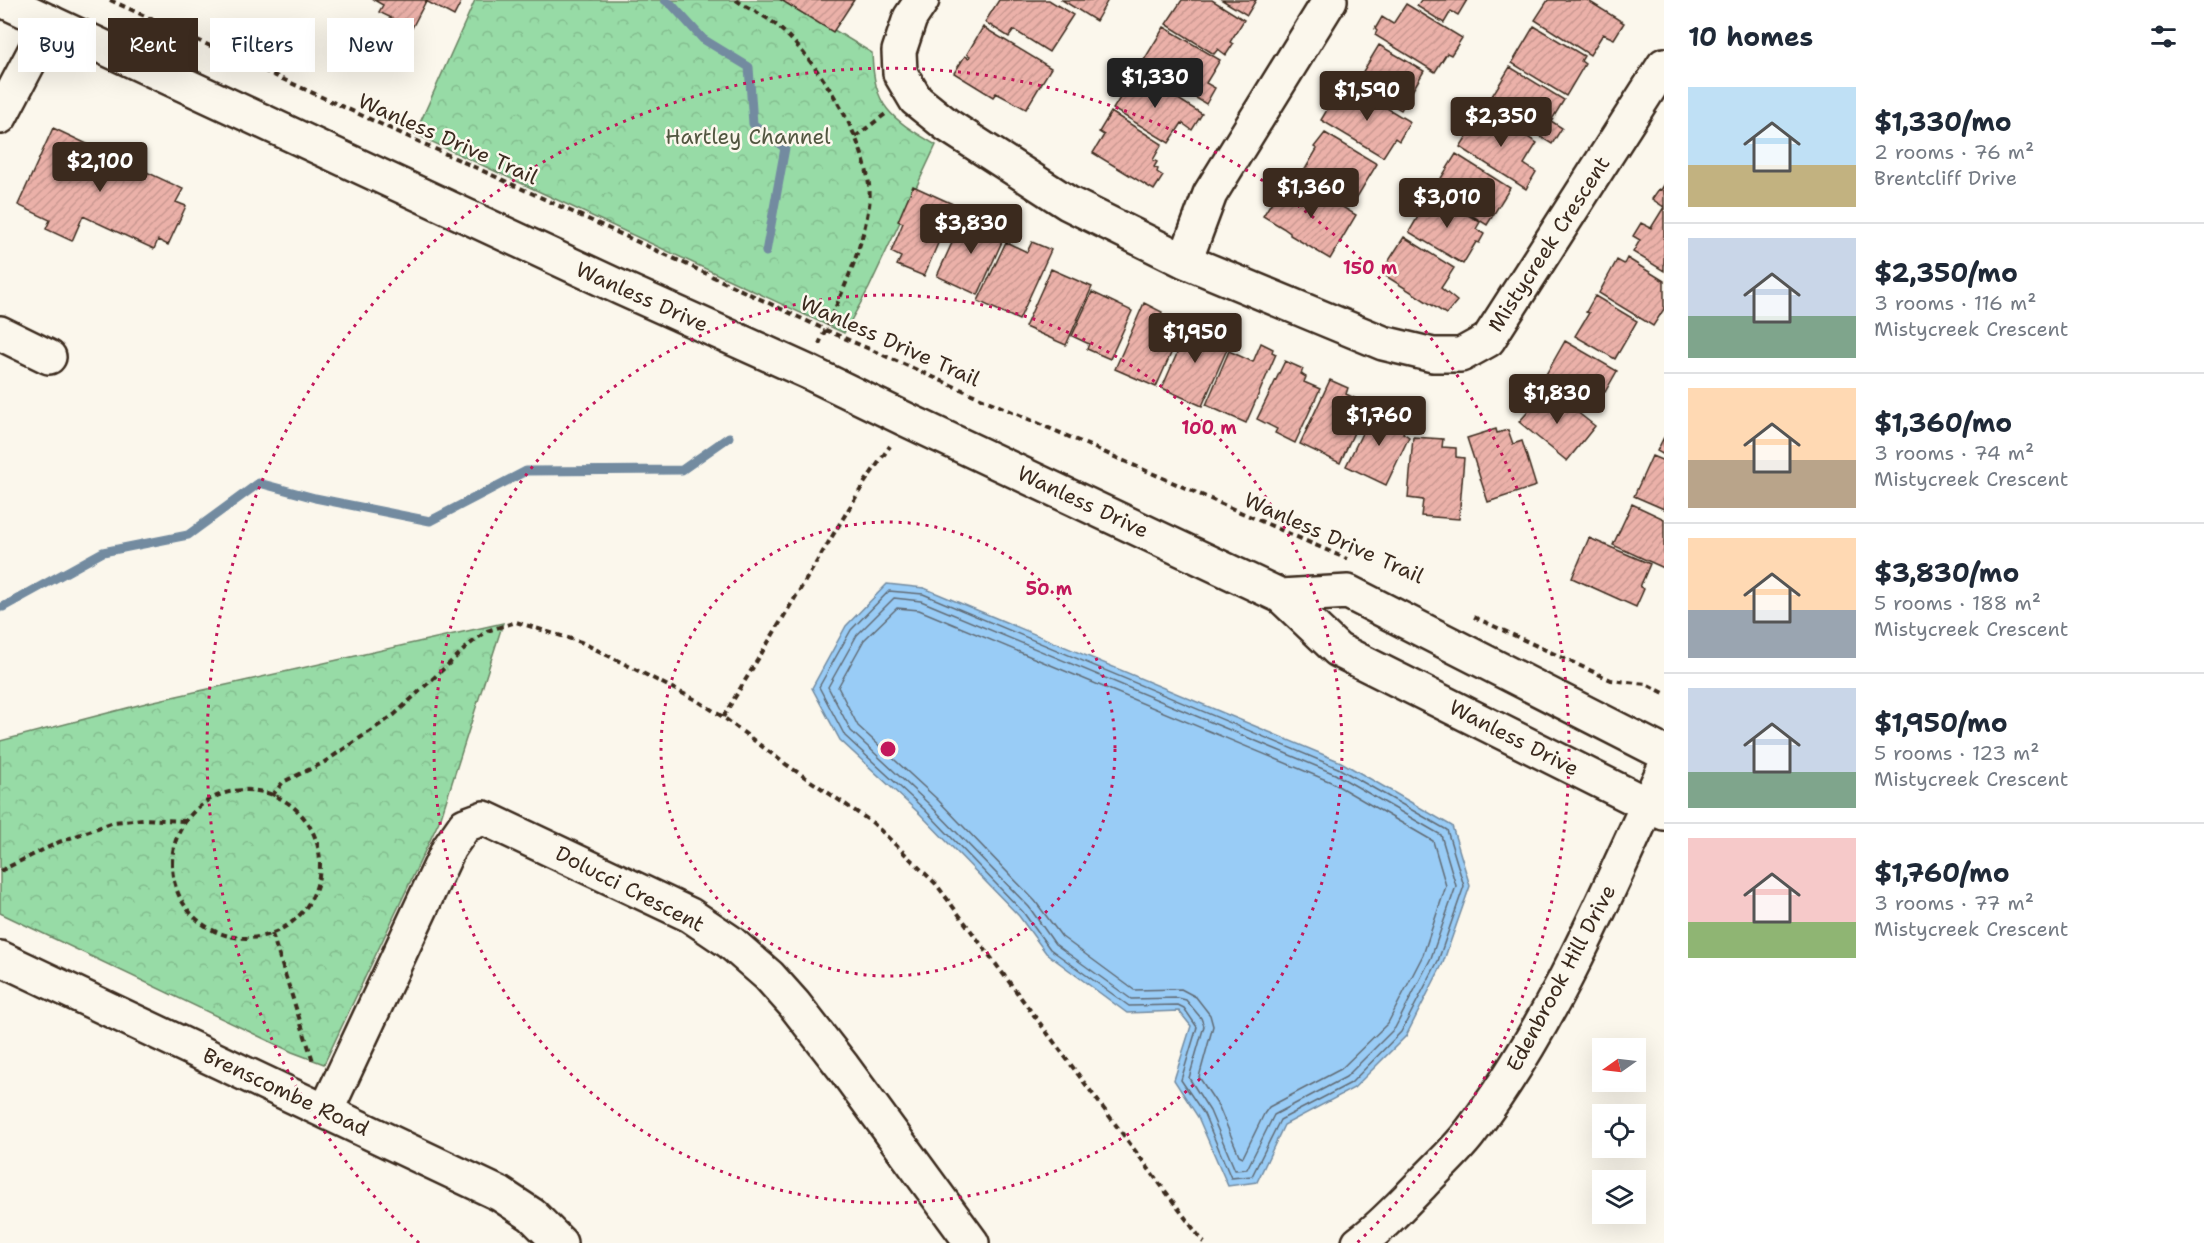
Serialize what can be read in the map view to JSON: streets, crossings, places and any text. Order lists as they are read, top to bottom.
{
  "streets": {
    "street": [
      "Mistycreek Crescent",
      "Wanless Drive",
      "Dolucci Crescent",
      "Edenbrook Hill Drive",
      "Brenscombe Road"
    ],
    "path": ["Wanless Drive Trail"]
  },
  "crossings": [
    ["Wanless Drive", "Edenbrook Hill Drive"],
    ["Dolucci Crescent", "Brenscombe Road"]
  ],
  "parks": ["Hartley Channel"],
  "north": "left",
  "page": {
    "heading": "10 homes",
    "chip": [
      "Buy",
      "Rent",
      "Filters",
      "New"
    ],
    "price": [
      "$1,330",
      "$1,590",
      "$2,350",
      "$2,100",
      "$1,360",
      "$3,010",
      "$3,830",
      "$1,950",
      "$1,830",
      "$1,760"
    ],
    "list": [
      {
        "name": "$1,330/mo",
        "note": "2 rooms · 76 m² · Brentcliff Drive"
      },
      {
        "name": "$2,350/mo",
        "note": "3 rooms · 116 m² · Mistycreek Crescent"
      },
      {
        "name": "$1,360/mo",
        "note": "3 rooms · 74 m² · Mistycreek Crescent"
      },
      {
        "name": "$3,830/mo",
        "note": "5 rooms · 188 m² · Mistycreek Crescent"
      },
      {
        "name": "$1,950/mo",
        "note": "5 rooms · 123 m² · Mistycreek Crescent"
      },
      {
        "name": "$1,760/mo",
        "note": "3 rooms · 77 m² · Mistycreek Crescent"
      }
    ]
  },
  "rings": ["150 m", "100 m", "50 m"]
}
